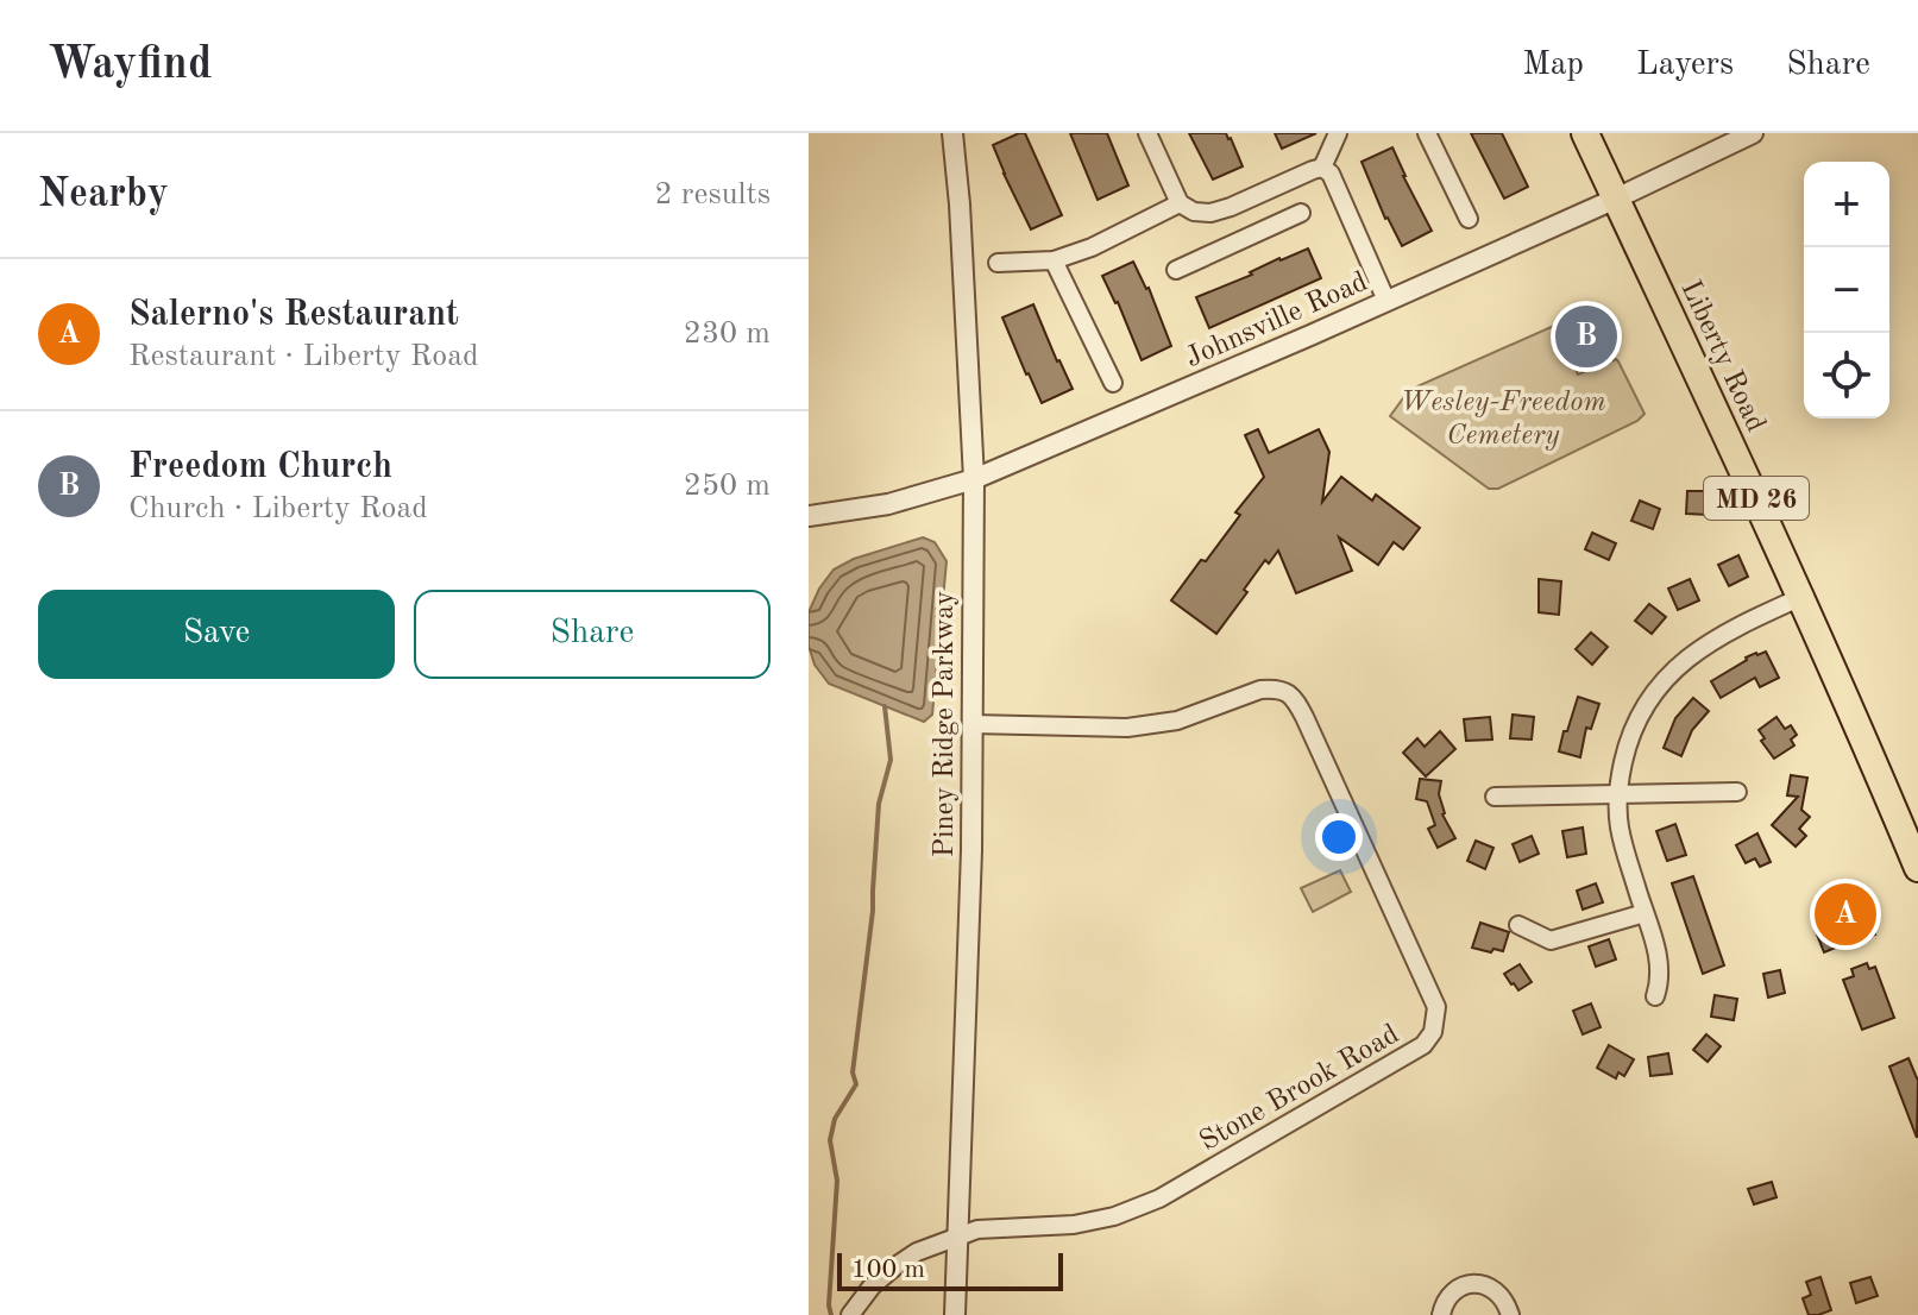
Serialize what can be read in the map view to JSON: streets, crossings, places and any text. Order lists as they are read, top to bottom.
{
  "streets": {
    "main road": ["Liberty Road", "MD 26"],
    "street": ["Johnsville Road", "Piney Ridge Parkway", "Stone Brook Road"]
  },
  "crossings": [
    ["Johnsville Road", "Liberty Road"],
    ["Johnsville Road", "Piney Ridge Parkway"],
    ["Piney Ridge Parkway", "Stone Brook Road"]
  ],
  "parks": ["Wesley-Freedom Cemetery"],
  "scale_bar": "100 m",
  "page": {
    "header": "Wayfind",
    "nav": ["Map", "Layers", "Share"],
    "heading": ["Nearby", "2 results"],
    "map_buttons": ["+", "−"],
    "list": [
      {
        "mark": "A",
        "name": "Salerno's Restaurant",
        "note": "Restaurant · Liberty Road",
        "value": "230 m"
      },
      {
        "mark": "B",
        "name": "Freedom Church",
        "note": "Church · Liberty Road",
        "value": "250 m"
      }
    ],
    "pins": ["B", "A"],
    "buttons": ["Save", "Share"],
    "scale": "100 m"
  }
}
